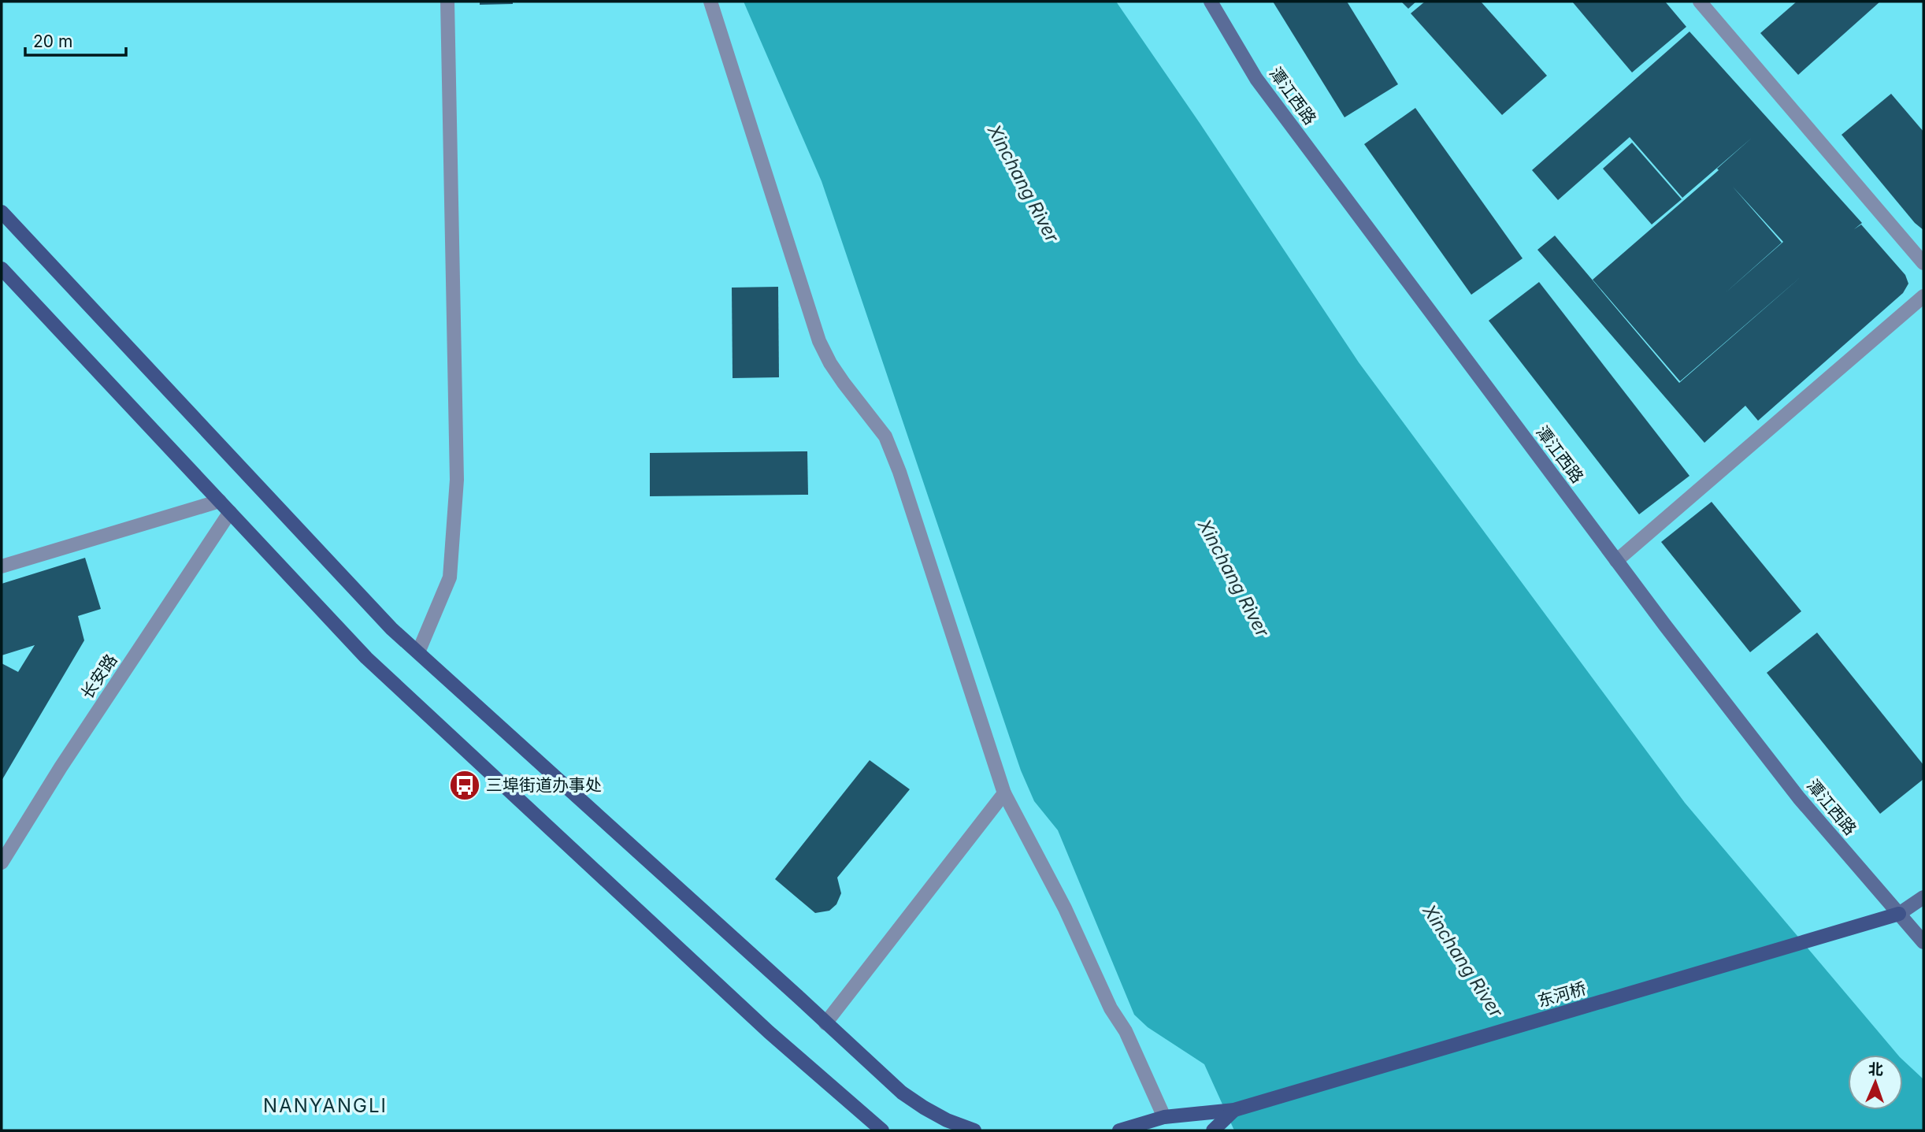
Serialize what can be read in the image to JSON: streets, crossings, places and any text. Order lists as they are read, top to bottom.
{
  "streets": {
    "main road": ["东河桥"],
    "street": ["潭江西路", "长安路"]
  },
  "crossings": [
    ["潭江西路", "东河桥"]
  ],
  "districts": ["NANYANGLI"],
  "water": ["Xinchang River"],
  "places": {
    "bus stop": ["三埠街道办事处"]
  },
  "scale_bar": "20 m",
  "north": "top"
}
